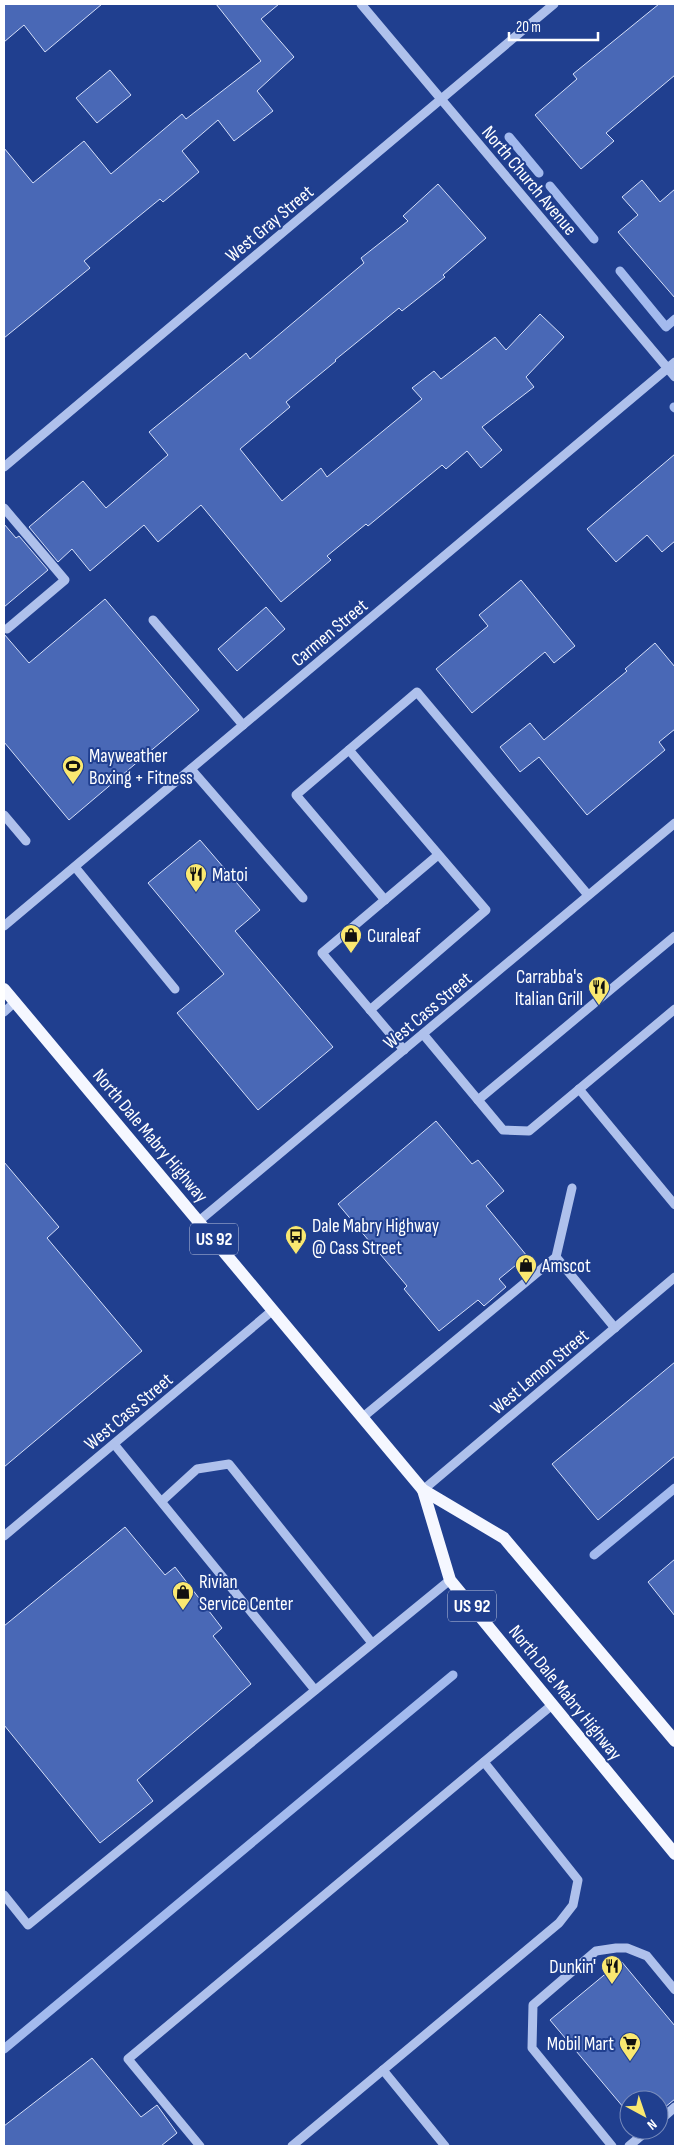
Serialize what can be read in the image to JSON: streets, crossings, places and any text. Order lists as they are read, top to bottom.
{
  "streets": {
    "main road": ["North Dale Mabry Highway", "US 92"],
    "street": [
      "North Church Avenue",
      "West Gray Street",
      "Carmen Street",
      "West Cass Street",
      "West Lemon Street"
    ]
  },
  "crossings": [
    ["North Church Avenue", "West Gray Street"],
    ["North Church Avenue", "Carmen Street"],
    ["West Cass Street", "North Dale Mabry Highway"],
    ["North Dale Mabry Highway", "West Lemon Street"]
  ],
  "places": {
    "sports": ["Mayweather Boxing + Fitness"],
    "restaurant": ["Matoi", "Carrabba's Italian Grill", "Dunkin'"],
    "shop": ["Curaleaf", "Amscot", "Rivian Service Center"],
    "bus stop": ["Dale Mabry Highway @ Cass Street"],
    "supermarket": ["Mobil Mart"]
  },
  "scale_bar": "20 m",
  "north": "bottom right"
}
